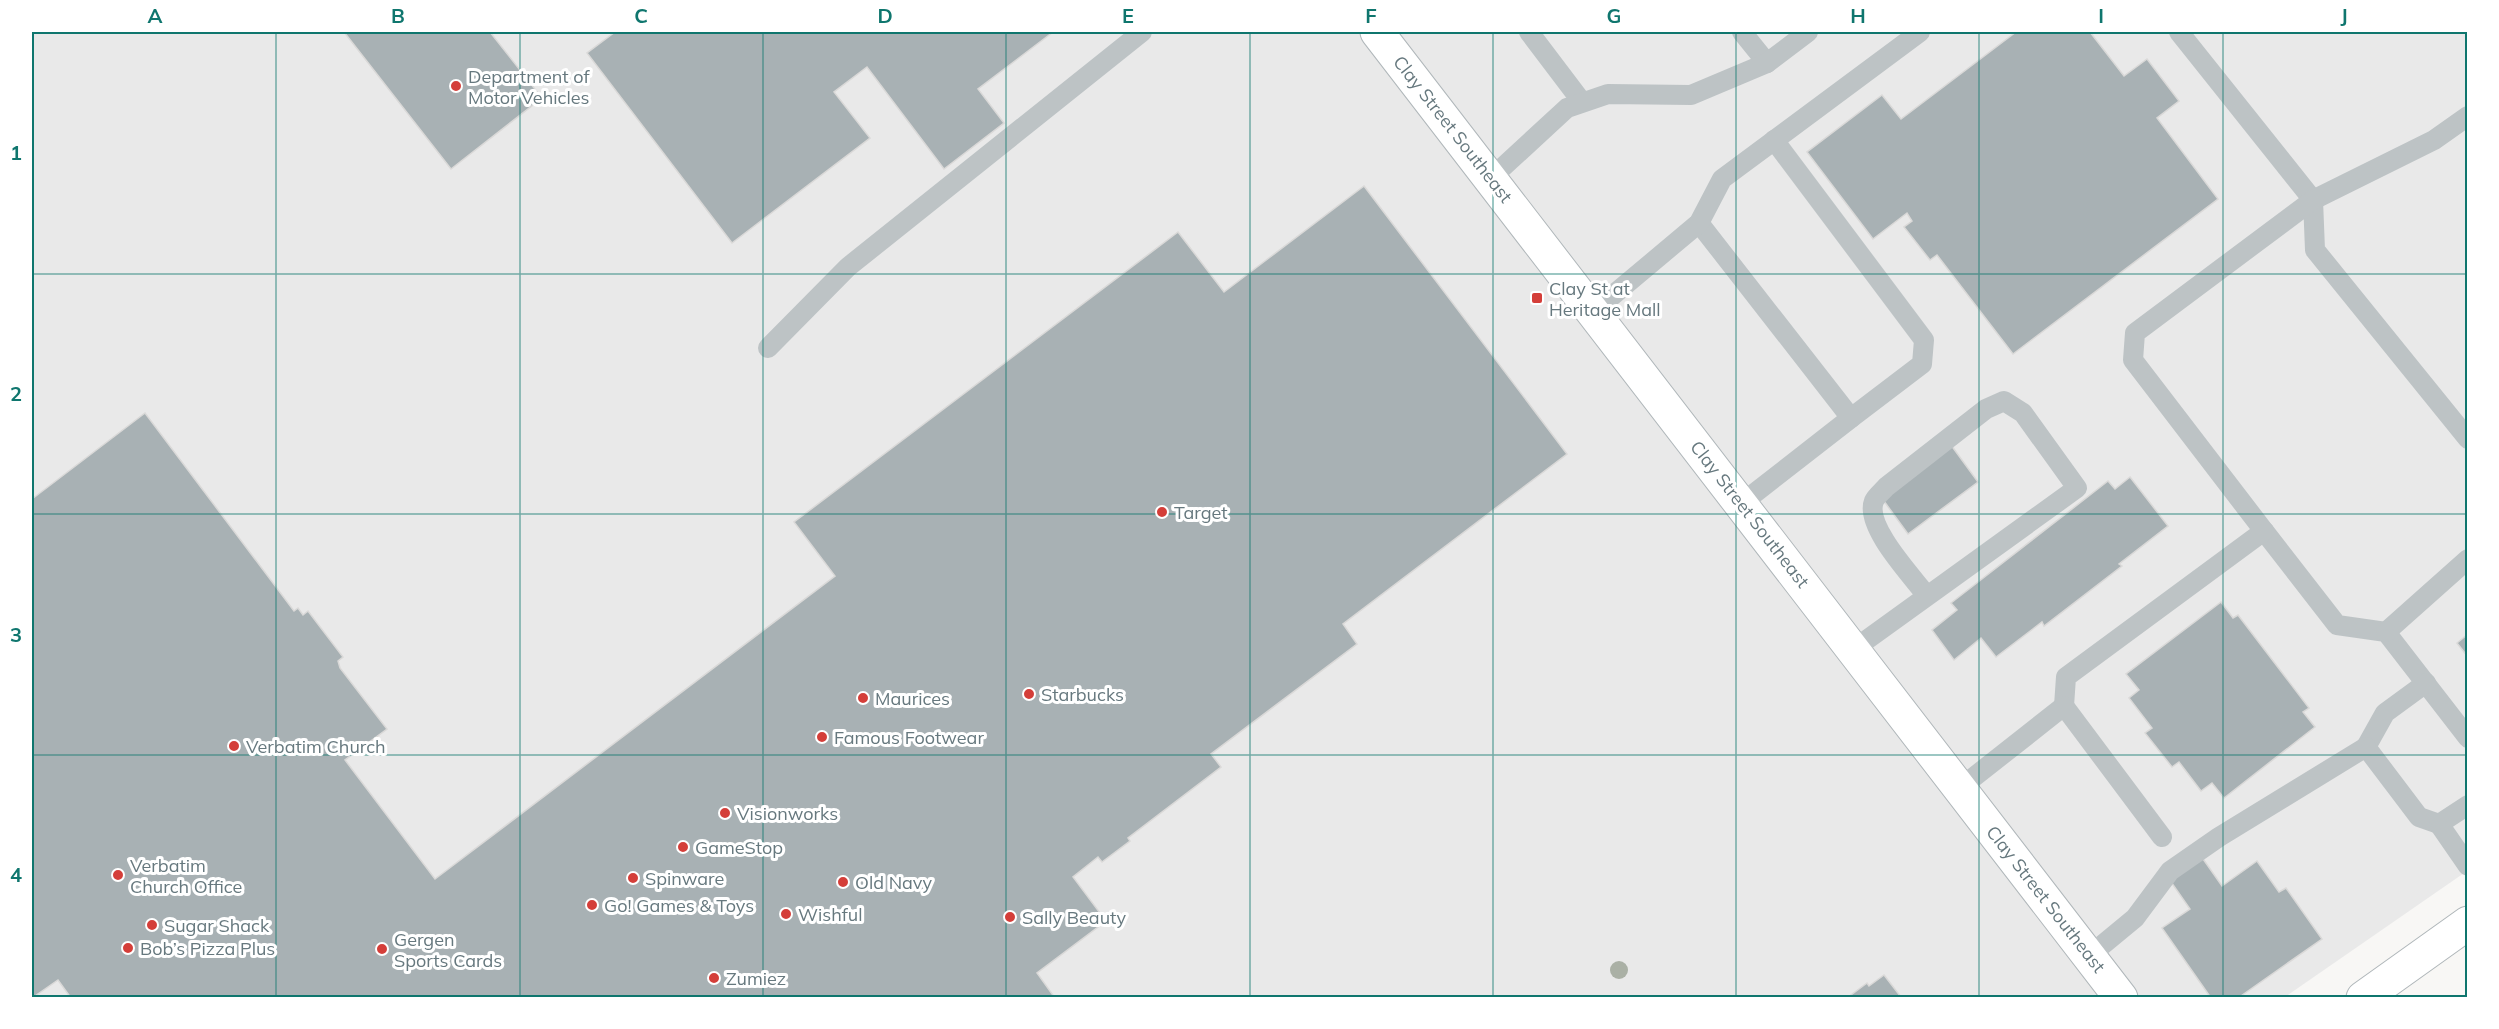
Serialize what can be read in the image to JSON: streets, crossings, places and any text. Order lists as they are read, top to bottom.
{
  "streets": {
    "street": ["Clay Street Southeast"]
  },
  "places": {
    "other": [
      "Department of Motor Vehicles",
      "Target",
      "Starbucks",
      "Maurices",
      "Famous Footwear",
      "Verbatim Church",
      "Visionworks",
      "GameStop",
      "Verbatim Church Office",
      "Spinware",
      "Old Navy",
      "Go! Games & Toys",
      "Wishful",
      "Sally Beauty",
      "Sugar Shack",
      "Bob’s Pizza Plus",
      "Gergen Sports Cards",
      "Zumiez"
    ],
    "transit": ["Clay St at Heritage Mall"]
  },
  "grid": {
    "columns": [
      "A",
      "B",
      "C",
      "D",
      "E",
      "F",
      "G",
      "H",
      "I",
      "J"
    ],
    "rows": [
      "1",
      "2",
      "3",
      "4"
    ]
  }
}
